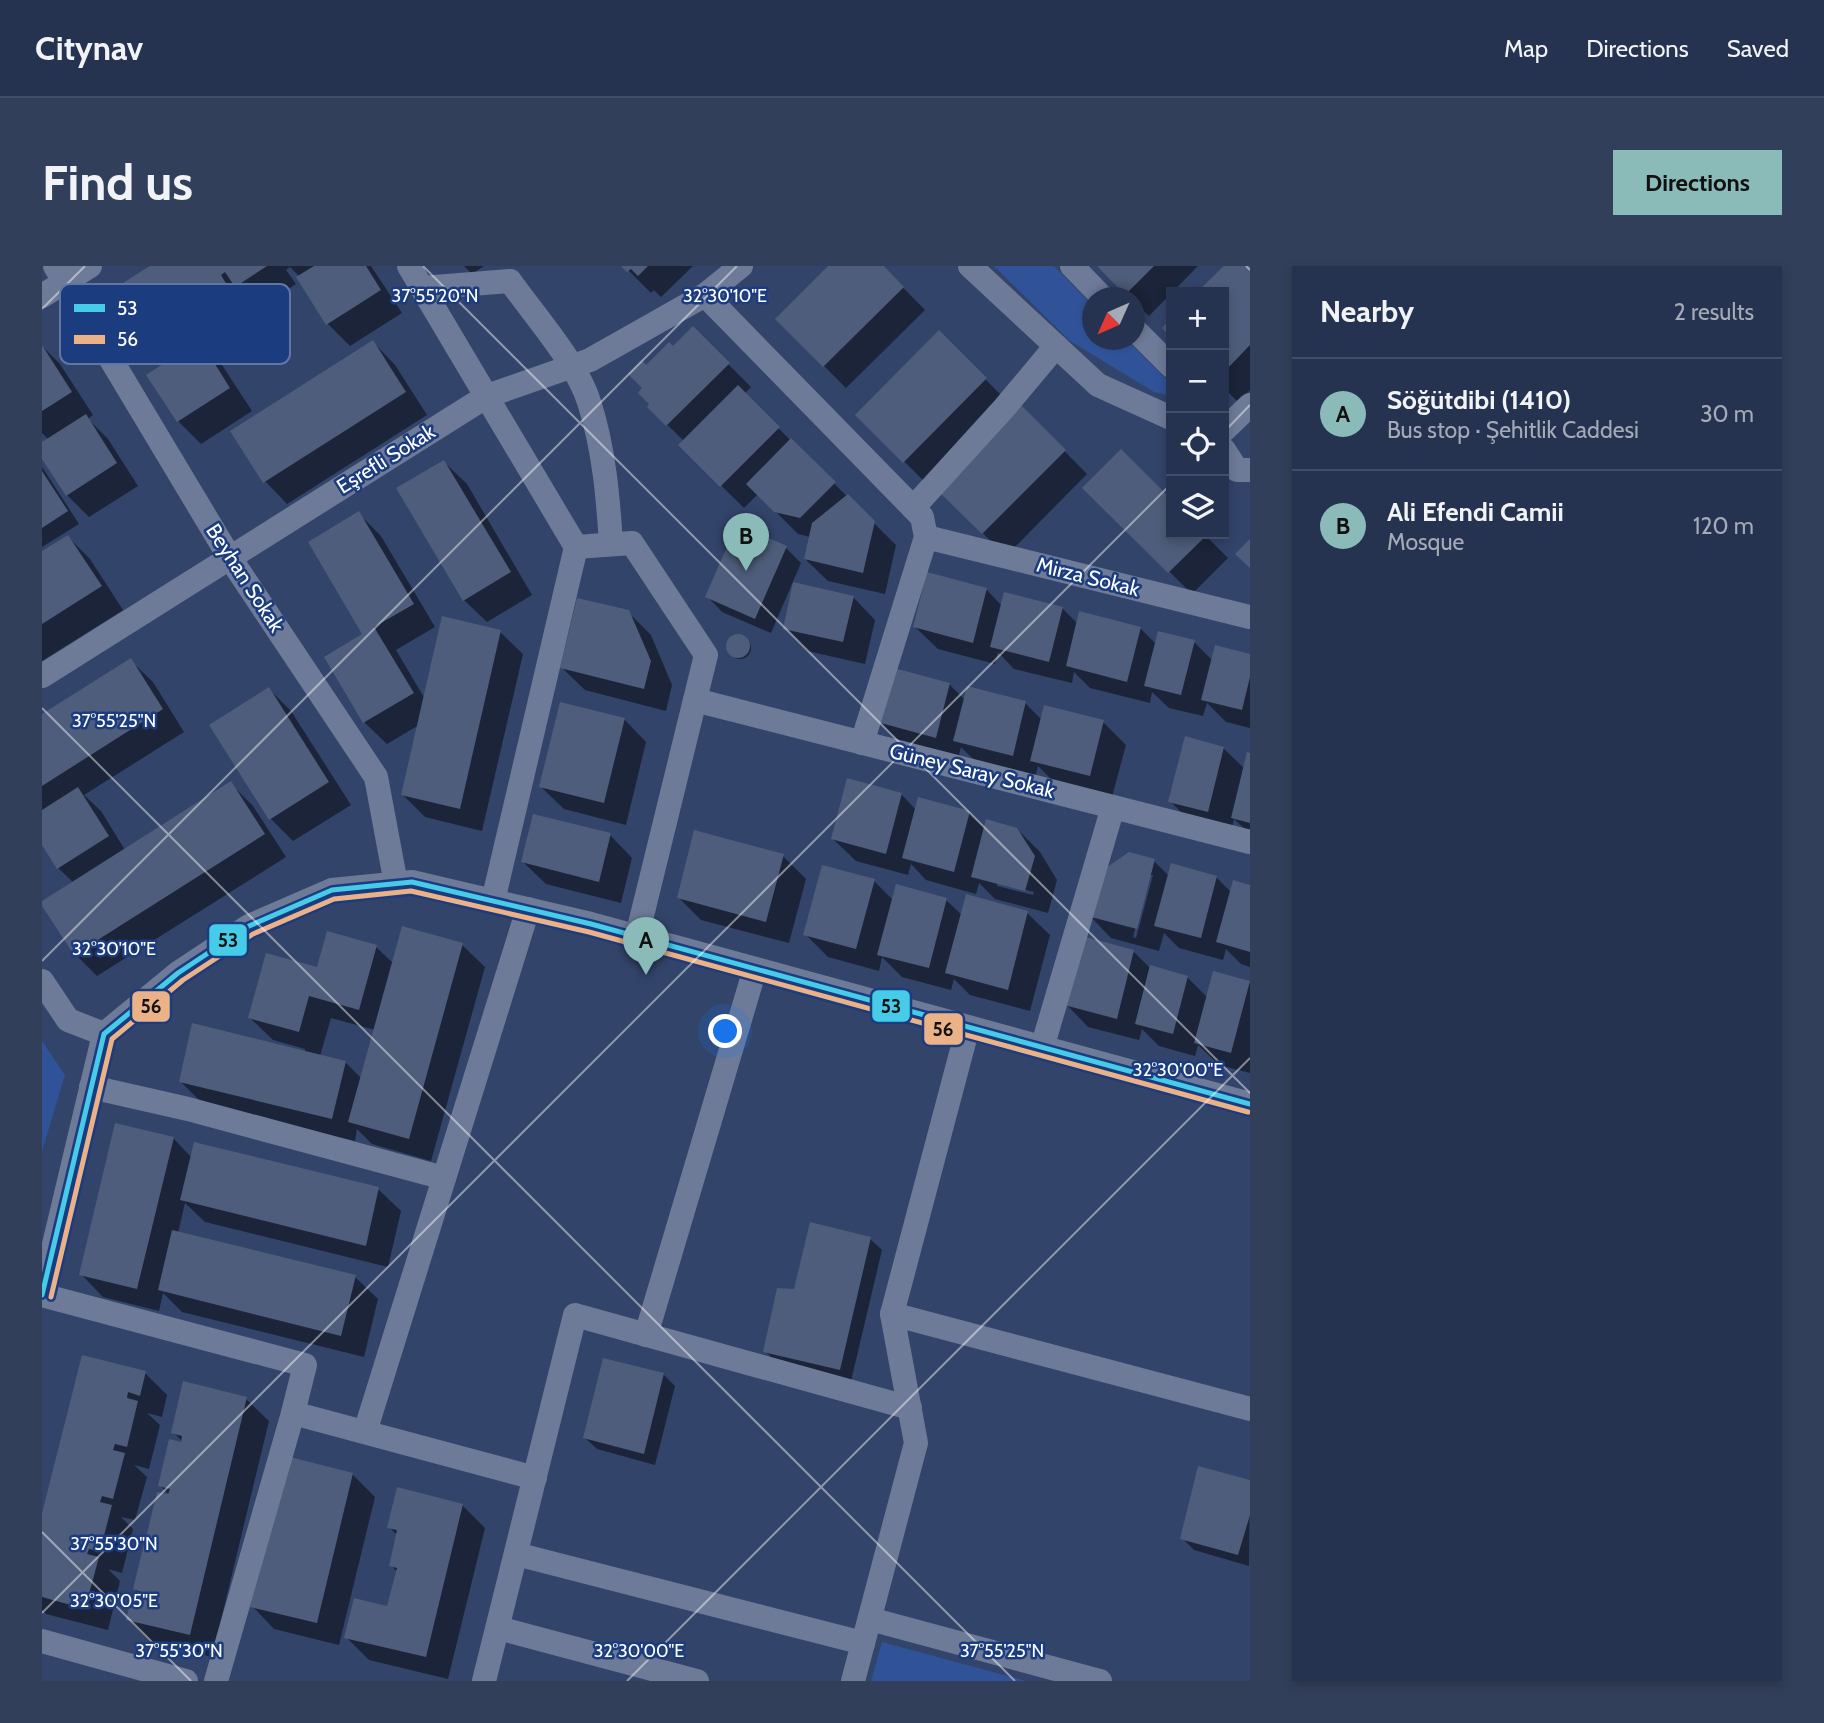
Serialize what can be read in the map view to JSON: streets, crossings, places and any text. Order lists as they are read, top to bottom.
{
  "streets": {
    "street": [
      "Eşrefli Sokak",
      "Mirza Sokak",
      "Beyhan Sokak",
      "Güney Saray Sokak"
    ]
  },
  "crossings": [
    ["Eşrefli Sokak", "Beyhan Sokak"]
  ],
  "lines": ["transit line 53", "transit line 56"],
  "legend": ["53", "56"],
  "north": "bottom left",
  "page": {
    "header": "Citynav",
    "nav": ["Map", "Directions", "Saved"],
    "buttons": "Directions",
    "title": "Find us",
    "heading": ["Nearby", "2 results"],
    "map_buttons": ["+", "−"],
    "list": [
      {
        "mark": "A",
        "name": "Söğütdibi (1410)",
        "note": "Bus stop · Şehitlik Caddesi",
        "value": "30 m"
      },
      {
        "mark": "B",
        "name": "Ali Efendi Camii",
        "note": "Mosque",
        "value": "120 m"
      }
    ],
    "pins": ["B", "A"]
  },
  "coordinates": [
    "37°55'20\"N",
    "32°30'10\"E",
    "37°55'25\"N",
    "32°30'00\"E",
    "37°55'30\"N",
    "32°30'05\"E"
  ]
}
